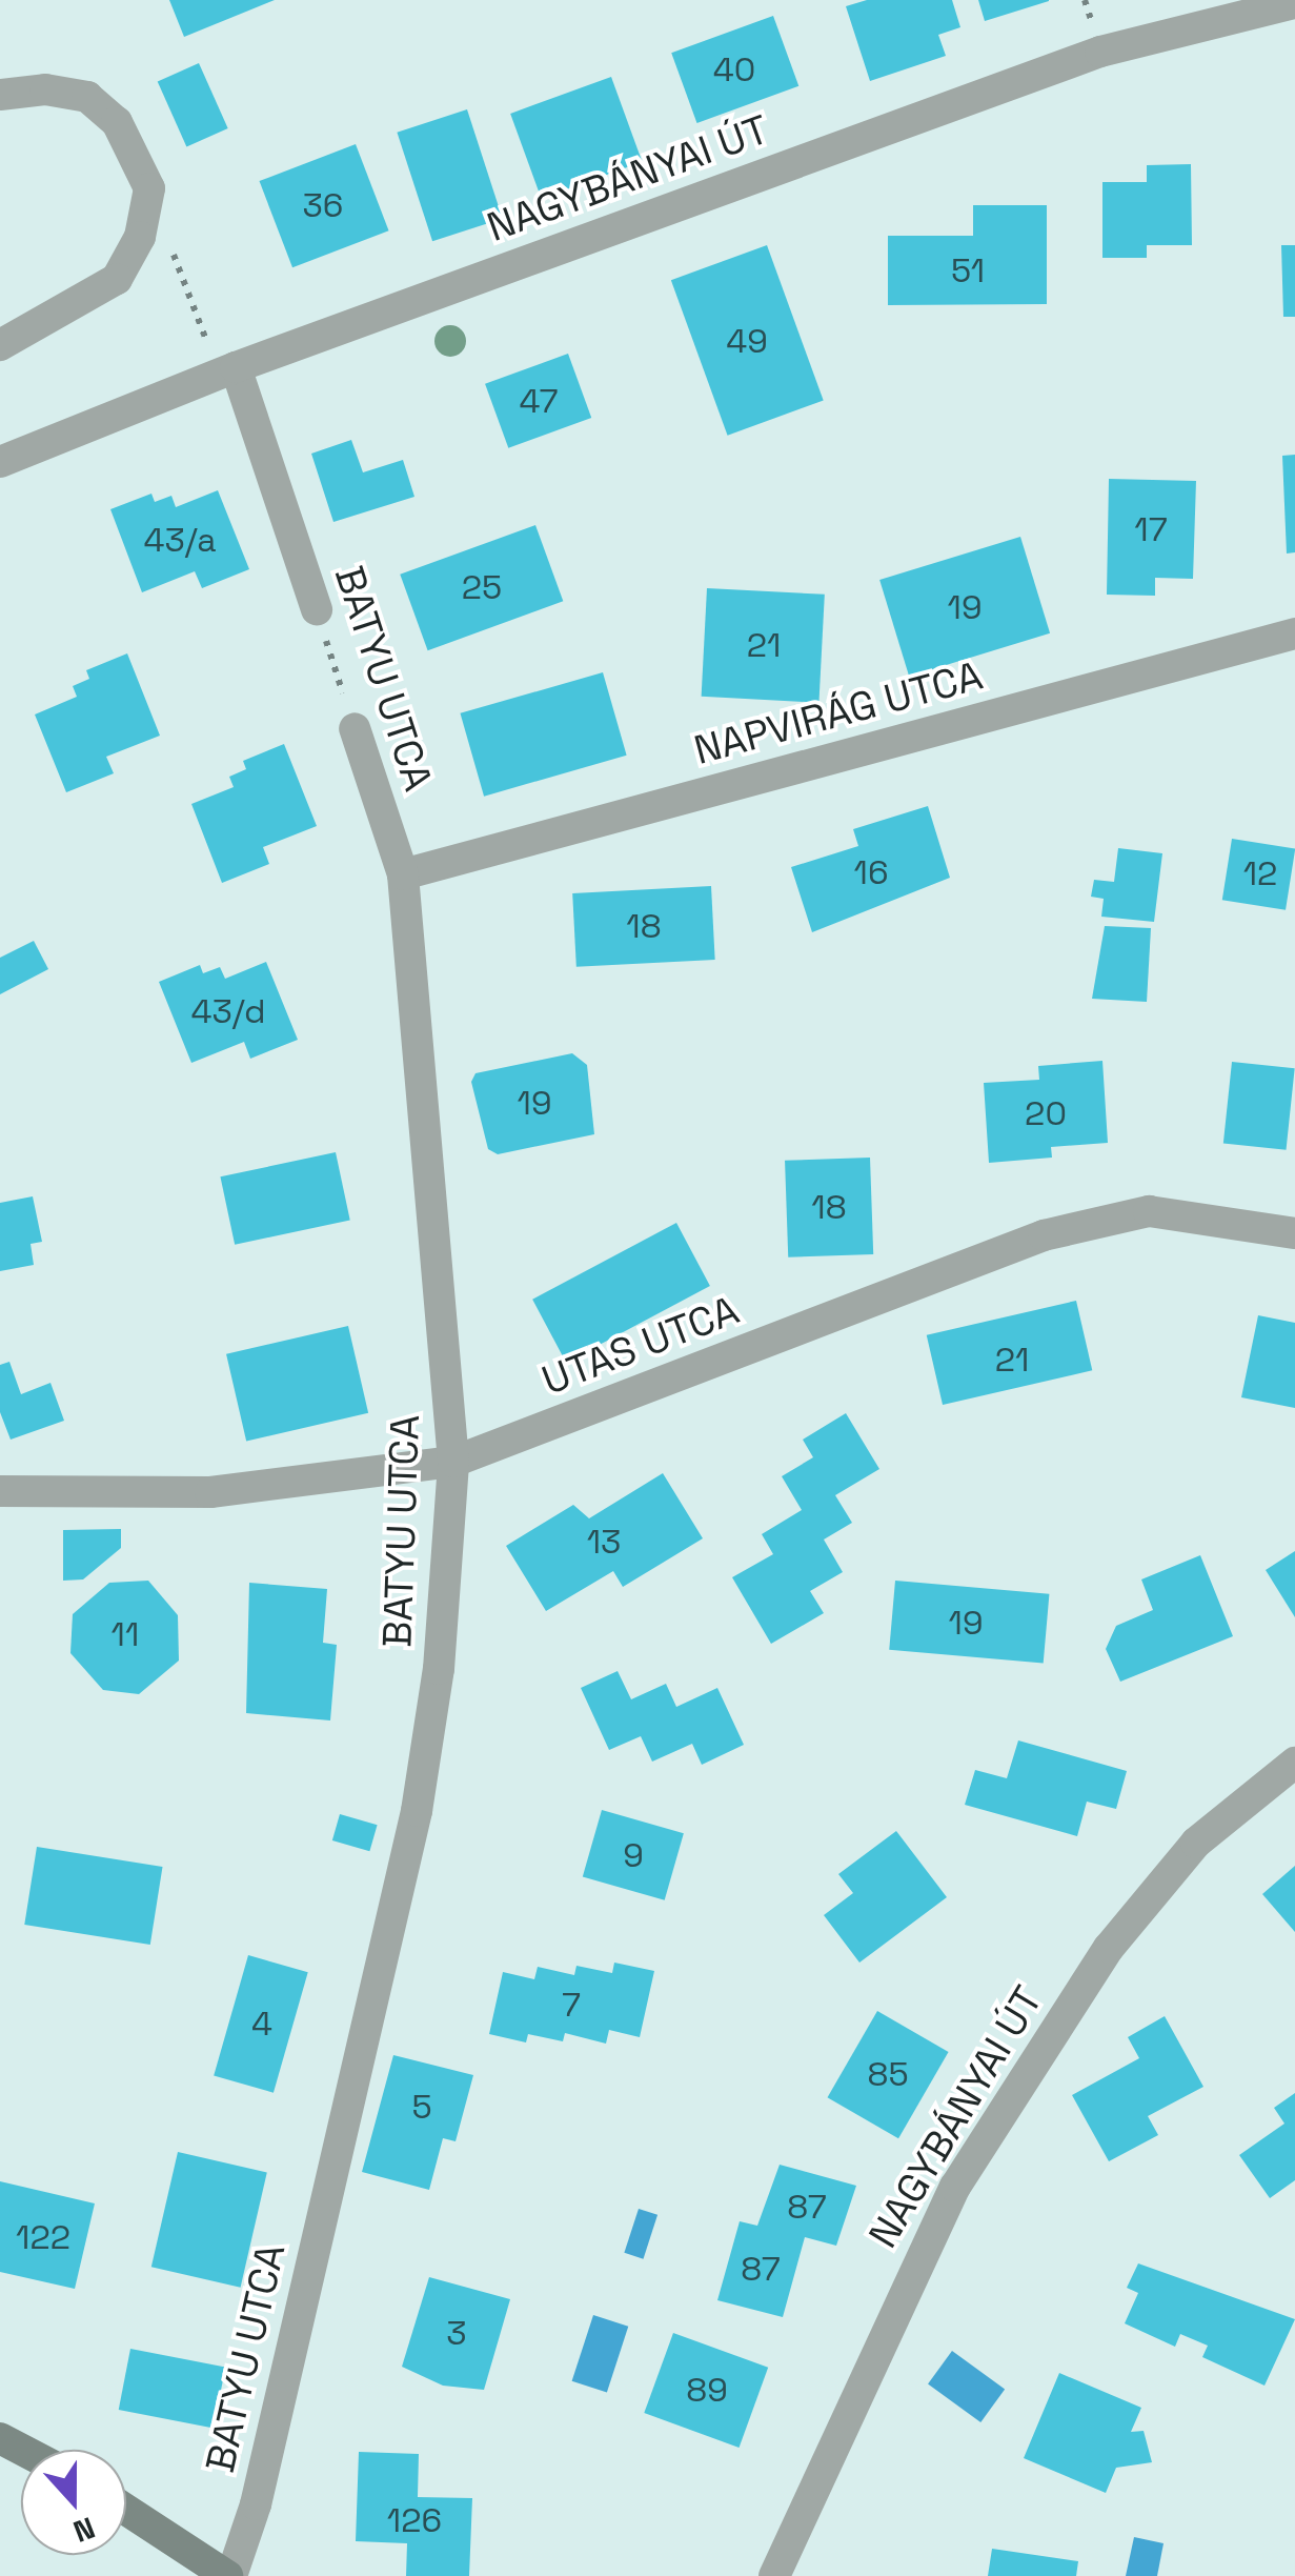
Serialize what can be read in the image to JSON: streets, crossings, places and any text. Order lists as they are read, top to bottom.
{
  "streets": {
    "street": [
      "NAGYBÁNYAI ÚT",
      "BATYU UTCA",
      "NAPVIRÁG UTCA",
      "UTAS UTCA"
    ]
  },
  "crossings": [
    ["NAGYBÁNYAI ÚT", "BATYU UTCA"],
    ["BATYU UTCA", "NAPVIRÁG UTCA"],
    ["BATYU UTCA", "UTAS UTCA"]
  ],
  "house_numbers": [
    "40",
    "36",
    "51",
    "49",
    "47",
    "17",
    "43/a",
    "25",
    "19",
    "21",
    "16",
    "12",
    "18",
    "43/d",
    "19",
    "20",
    "18",
    "21",
    "13",
    "19",
    "11",
    "9",
    "7",
    "4",
    "85",
    "5",
    "87",
    "122",
    "87",
    "3",
    "89",
    "126"
  ],
  "north": "bottom"
}
